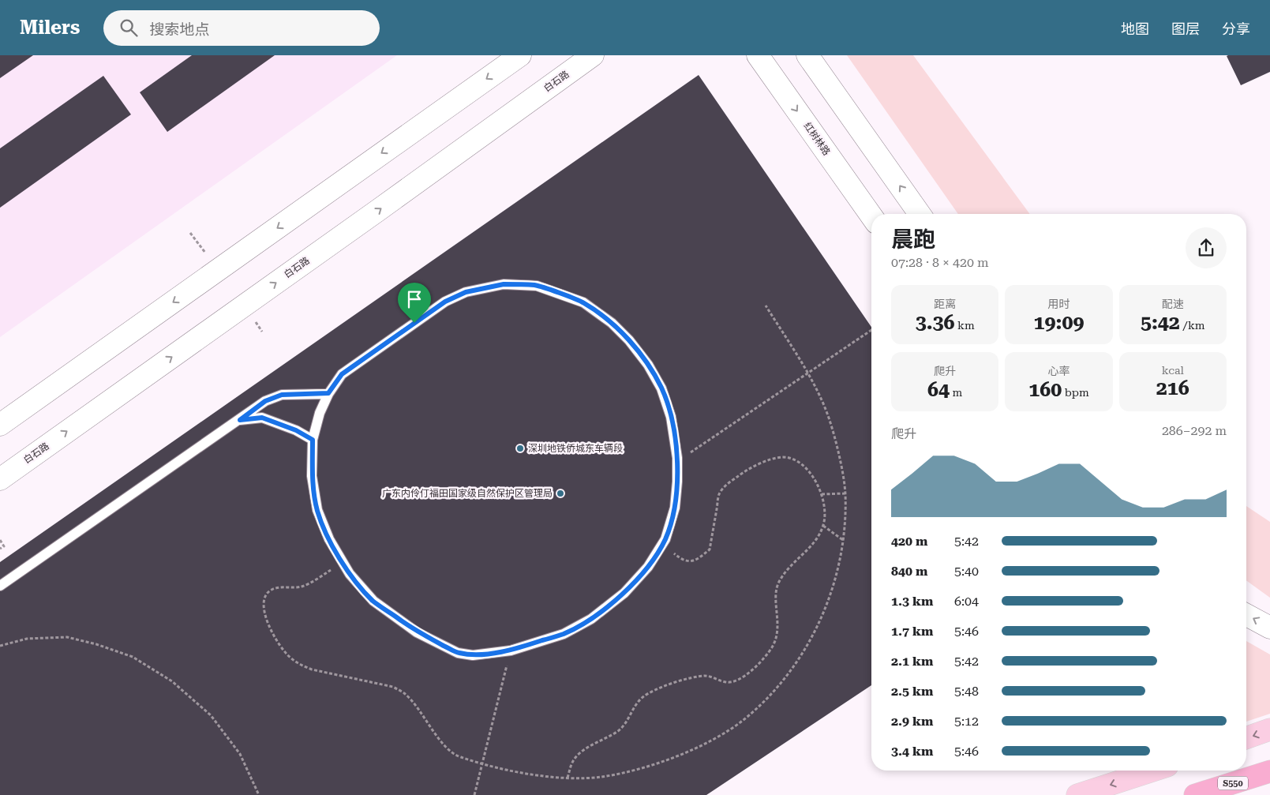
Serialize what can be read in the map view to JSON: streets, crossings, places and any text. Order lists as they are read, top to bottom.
{
  "streets": {
    "highway": ["S550"],
    "main road": ["白石路", "红树林路"]
  },
  "places": ["深圳地铁侨城东车辆段", "广东内伶仃福田国家级自然保护区管理局"],
  "page": {
    "header": "Milers",
    "search": "搜索地点",
    "nav": ["地图", "图层", "分享"],
    "heading": ["晨跑", "07:28 · 8 × 420 m"],
    "stats": [
      ["距离", "3.36 km"],
      ["用时", "19:09"],
      ["配速", "5:42 /km"],
      ["爬升", "64 m"],
      ["心率", "160 bpm"],
      ["kcal", "216"]
    ],
    "chart": ["爬升", "286–292 m"],
    "list": [
      {
        "name": "420 m",
        "note": "5:42"
      },
      {
        "name": "840 m",
        "note": "5:40"
      },
      {
        "name": "1.3 km",
        "note": "6:04"
      },
      {
        "name": "1.7 km",
        "note": "5:46"
      },
      {
        "name": "2.1 km",
        "note": "5:42"
      },
      {
        "name": "2.5 km",
        "note": "5:48"
      },
      {
        "name": "2.9 km",
        "note": "5:12"
      },
      {
        "name": "3.4 km",
        "note": "5:46"
      }
    ]
  }
}
